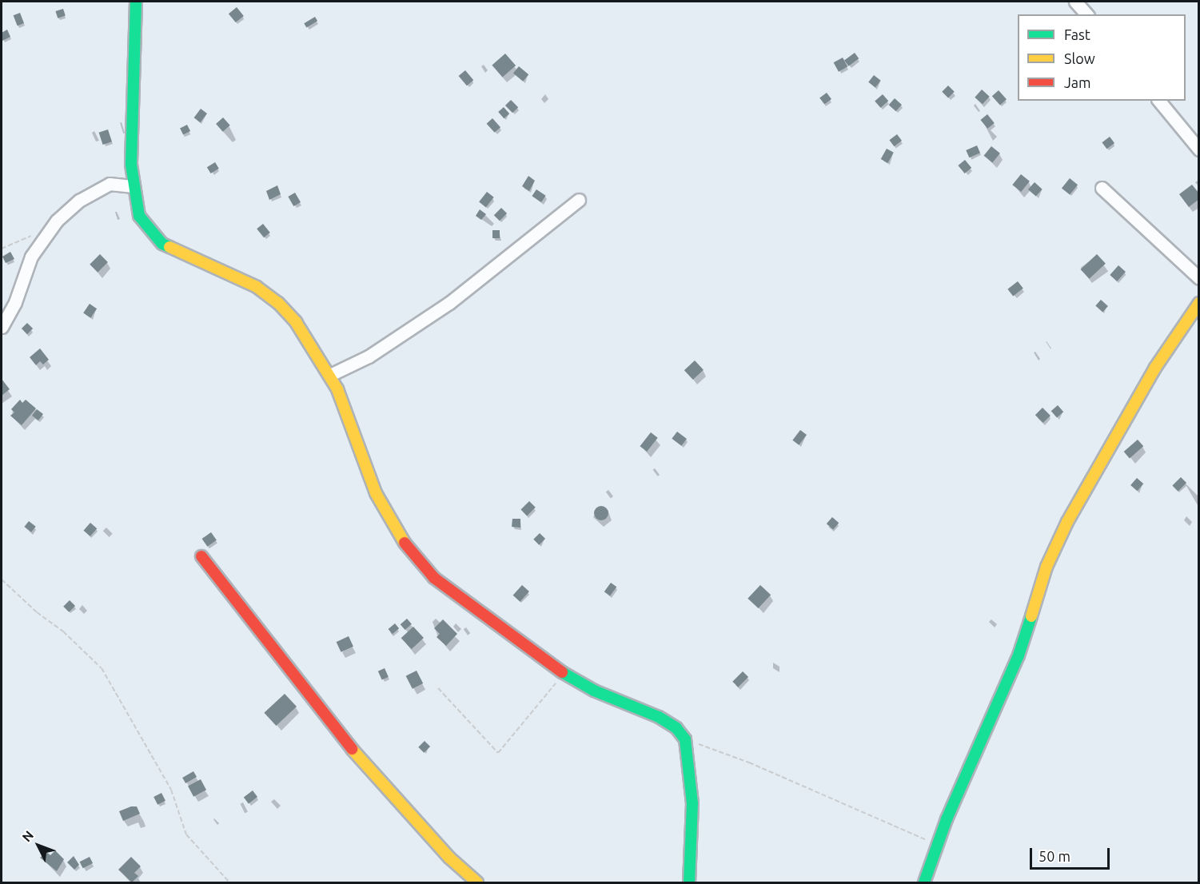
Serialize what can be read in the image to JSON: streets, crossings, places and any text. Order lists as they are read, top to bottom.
{
  "legend": ["Fast", "Slow", "Jam"],
  "scale_bar": "50 m",
  "north": "top left"
}
